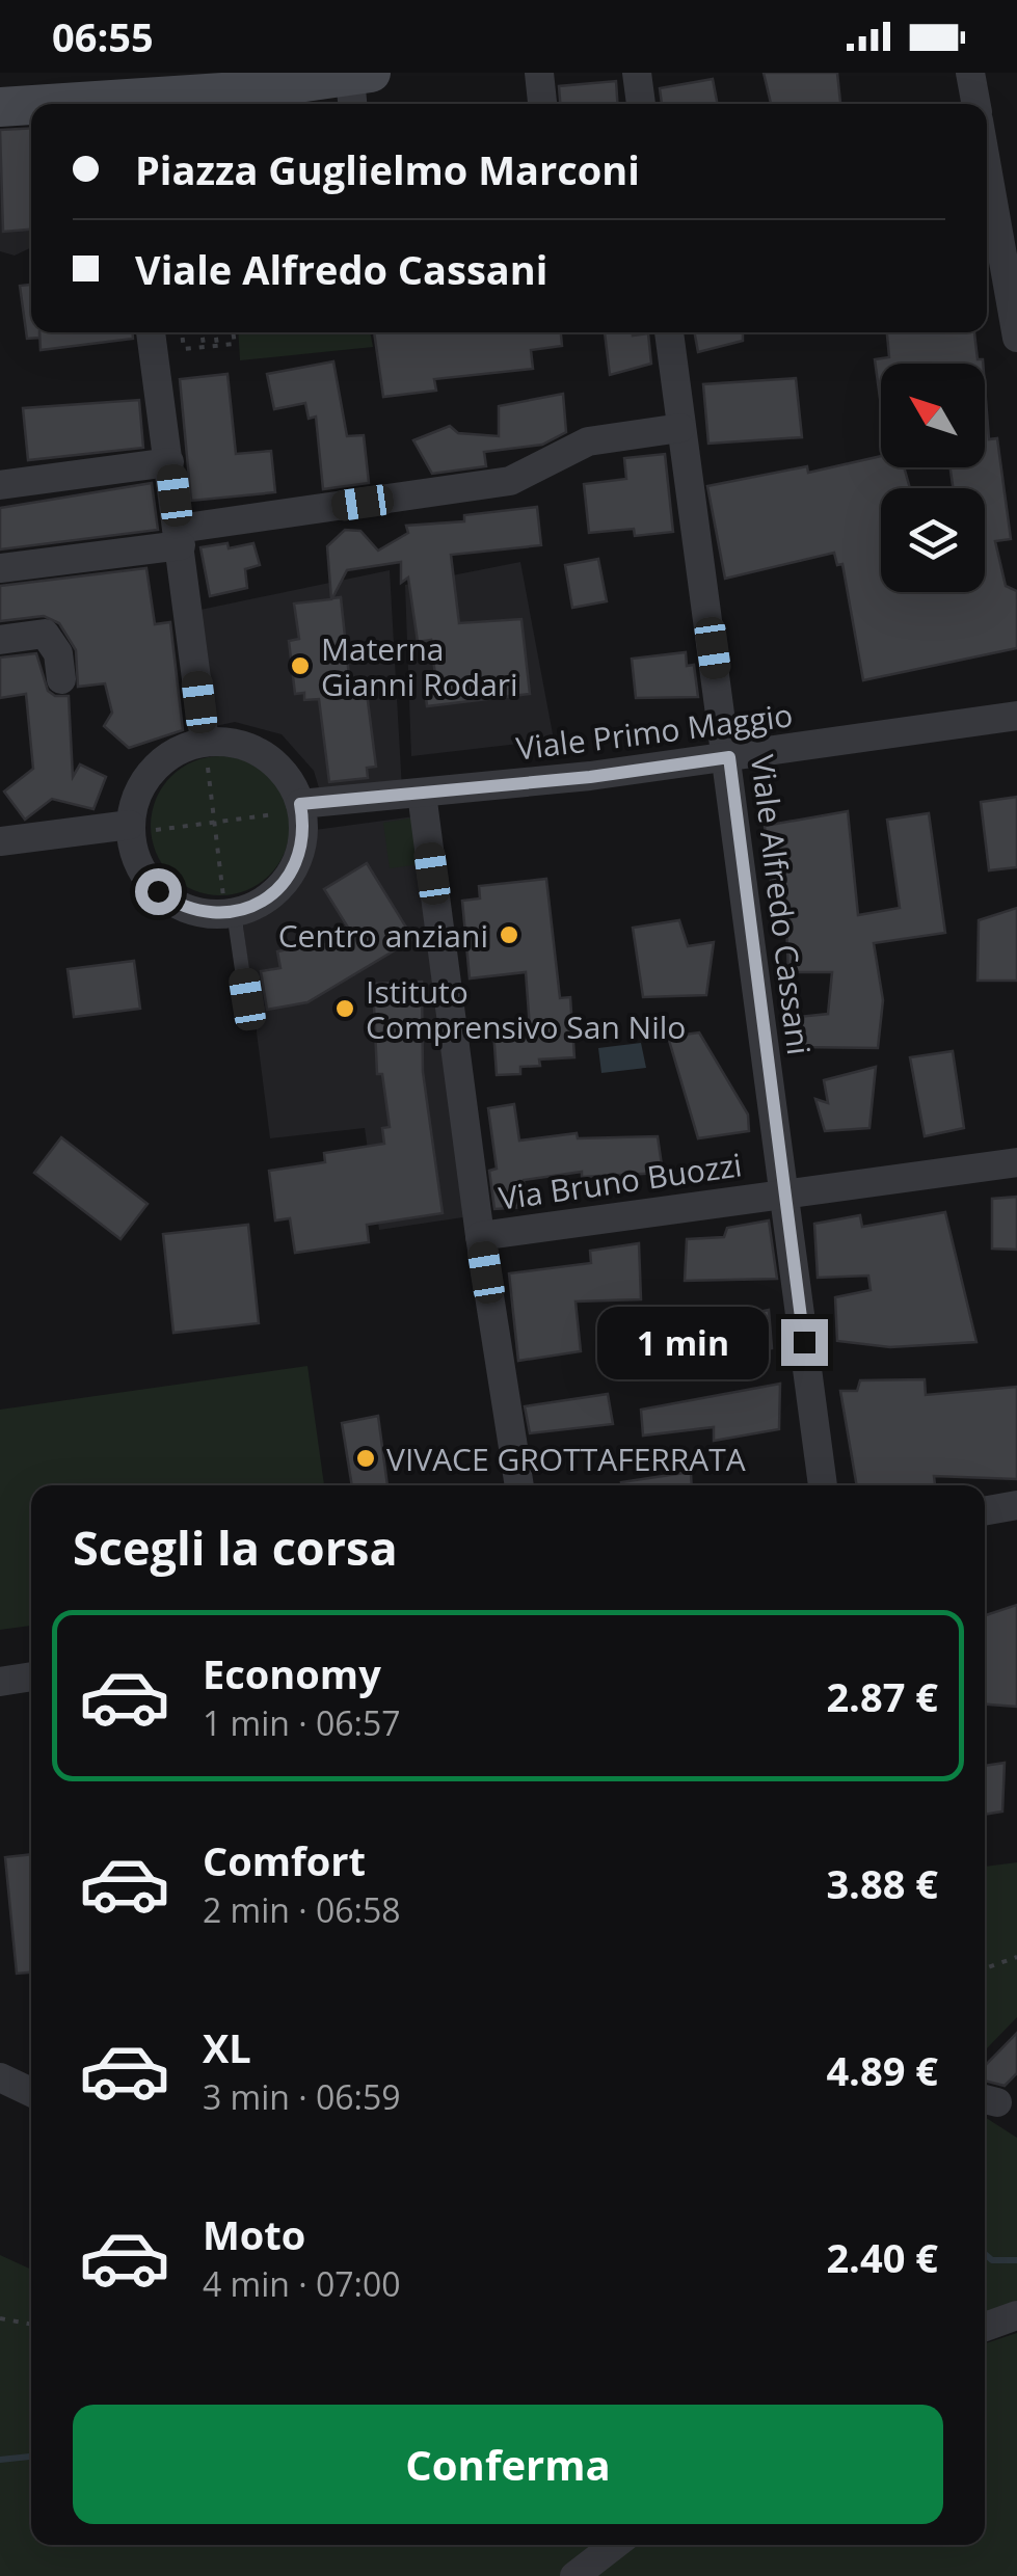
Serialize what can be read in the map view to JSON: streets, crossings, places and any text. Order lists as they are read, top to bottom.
{
  "streets": {
    "street": ["Viale Primo Maggio", "Viale Alfredo Cassani", "Via Bruno Buozzi"]
  },
  "crossings": [
    ["Viale Primo Maggio", "Viale Alfredo Cassani"],
    ["Viale Alfredo Cassani", "Via Bruno Buozzi"]
  ],
  "places": [
    "Materna Gianni Rodari",
    "Centro anziani",
    "Istituto Comprensivo San Nilo",
    "VIVACE GROTTAFERRATA"
  ],
  "north": "top left",
  "page": {
    "status": "06:55",
    "banner": ["Piazza Guglielmo Marconi", "Viale Alfredo Cassani"],
    "bubble": "1 min",
    "heading": "Scegli la corsa",
    "list": [
      {
        "name": "Economy",
        "note": "1 min · 06:57",
        "value": "2.87 €"
      },
      {
        "name": "Comfort",
        "note": "2 min · 06:58",
        "value": "3.88 €"
      },
      {
        "name": "XL",
        "note": "3 min · 06:59",
        "value": "4.89 €"
      },
      {
        "name": "Moto",
        "note": "4 min · 07:00",
        "value": "2.40 €"
      }
    ],
    "buttons": "Conferma"
  }
}
